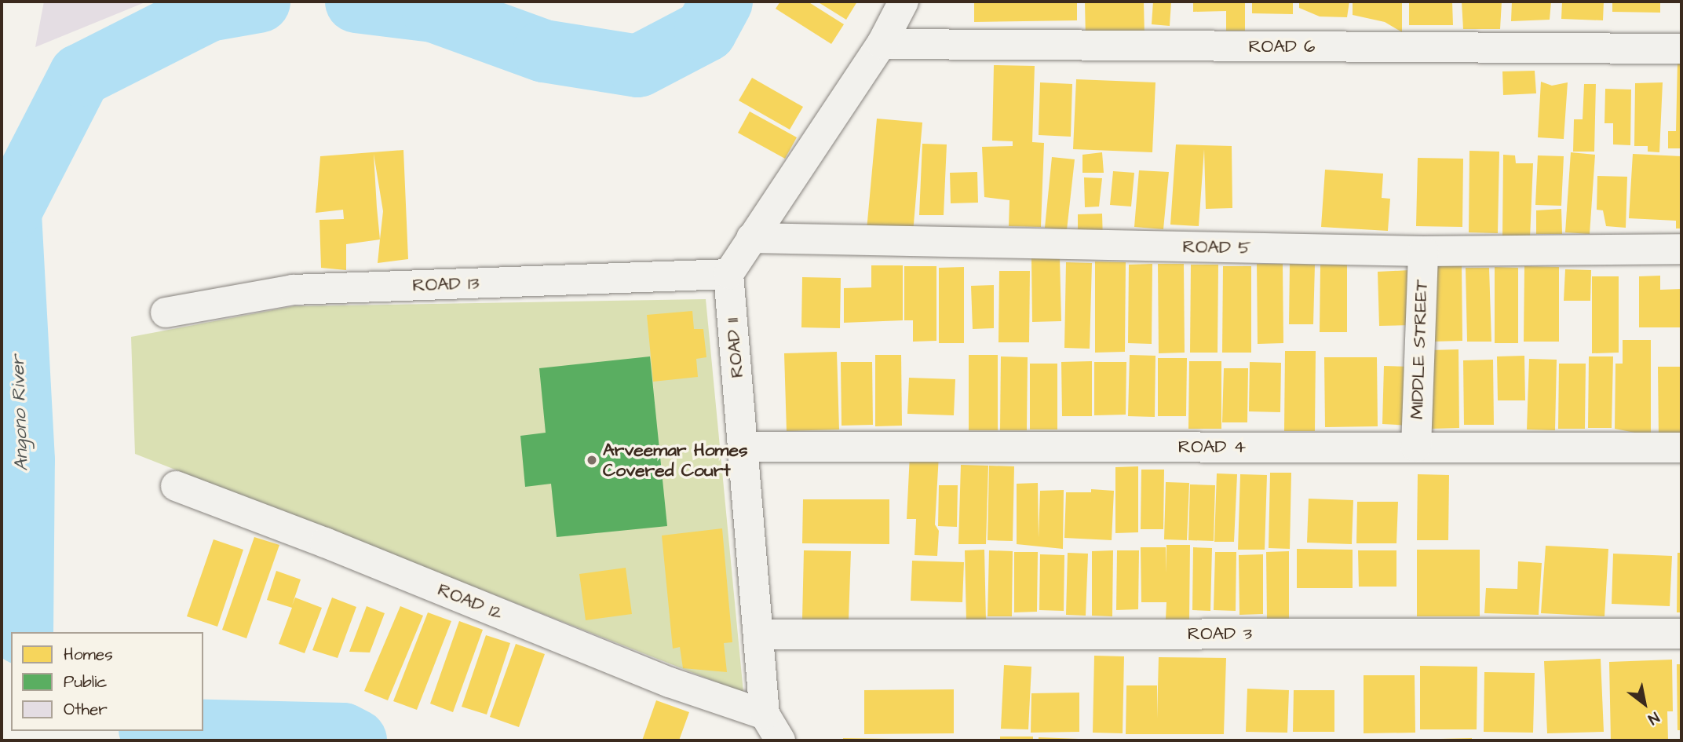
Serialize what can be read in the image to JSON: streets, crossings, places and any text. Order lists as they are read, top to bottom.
{
  "streets": {
    "street": [
      "ROAD 6",
      "ROAD 5",
      "ROAD 13",
      "ROAD 11",
      "MIDDLE STREET",
      "ROAD 4",
      "ROAD 12",
      "ROAD 3"
    ]
  },
  "crossings": [
    ["ROAD 5", "MIDDLE STREET"],
    ["ROAD 13", "ROAD 11"],
    ["ROAD 11", "ROAD 4"],
    ["ROAD 11", "ROAD 12"],
    ["ROAD 11", "ROAD 3"],
    ["MIDDLE STREET", "ROAD 4"]
  ],
  "water": ["Angono River"],
  "places": ["Arveemar Homes Covered Court"],
  "legend": ["Homes", "Public", "Other"],
  "north": "bottom right"
}
